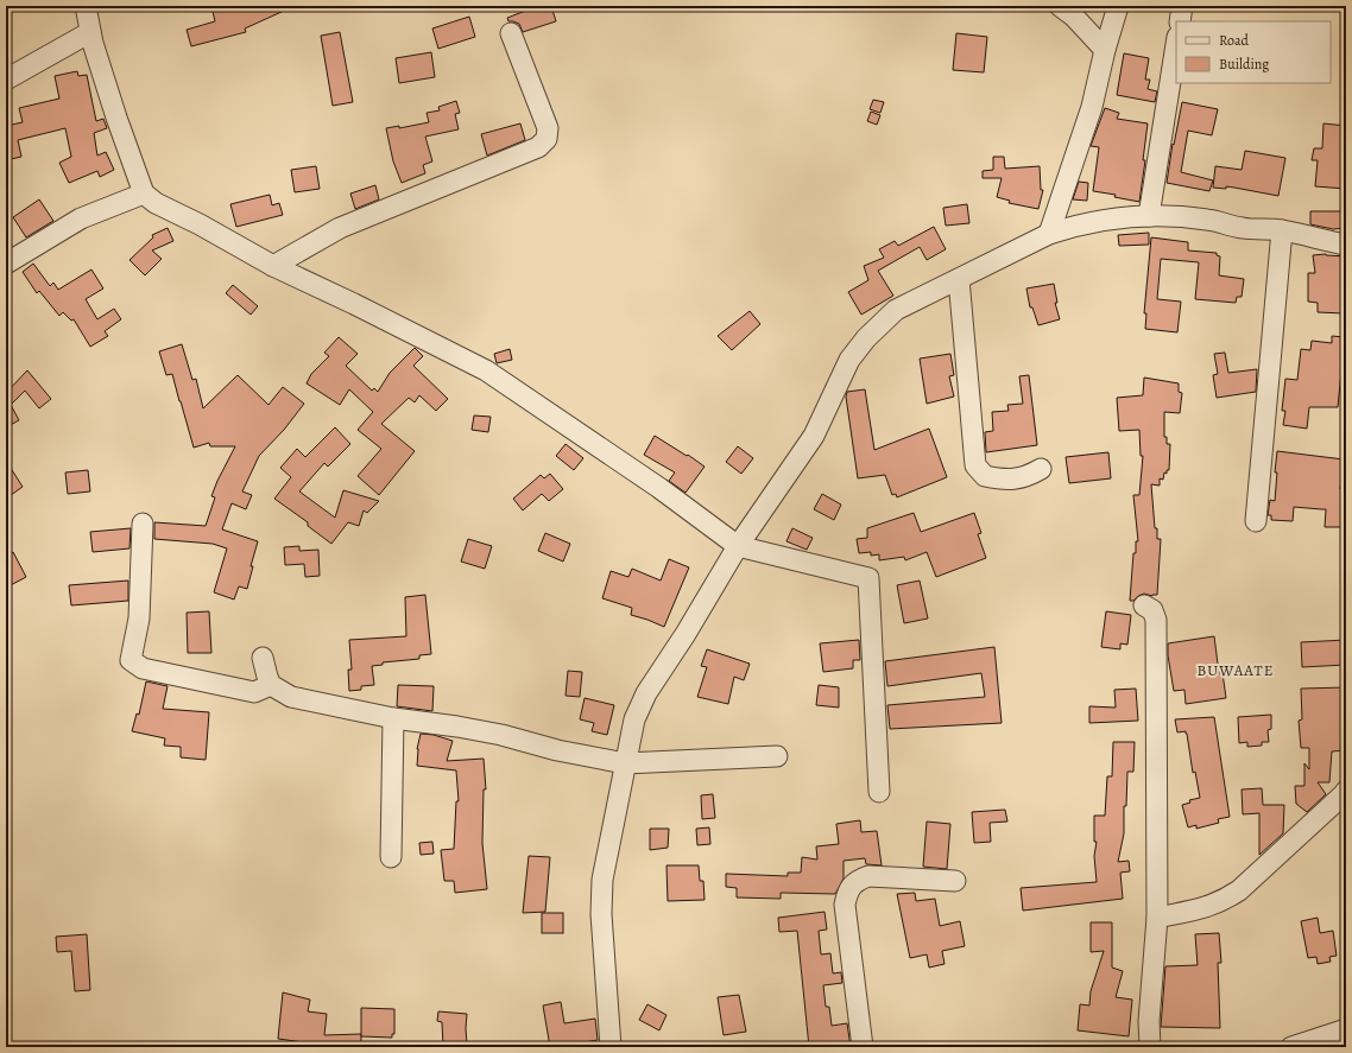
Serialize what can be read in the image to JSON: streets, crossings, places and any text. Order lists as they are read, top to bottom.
{
  "districts": ["BUWAATE"],
  "legend": ["Road", "Building"]
}
